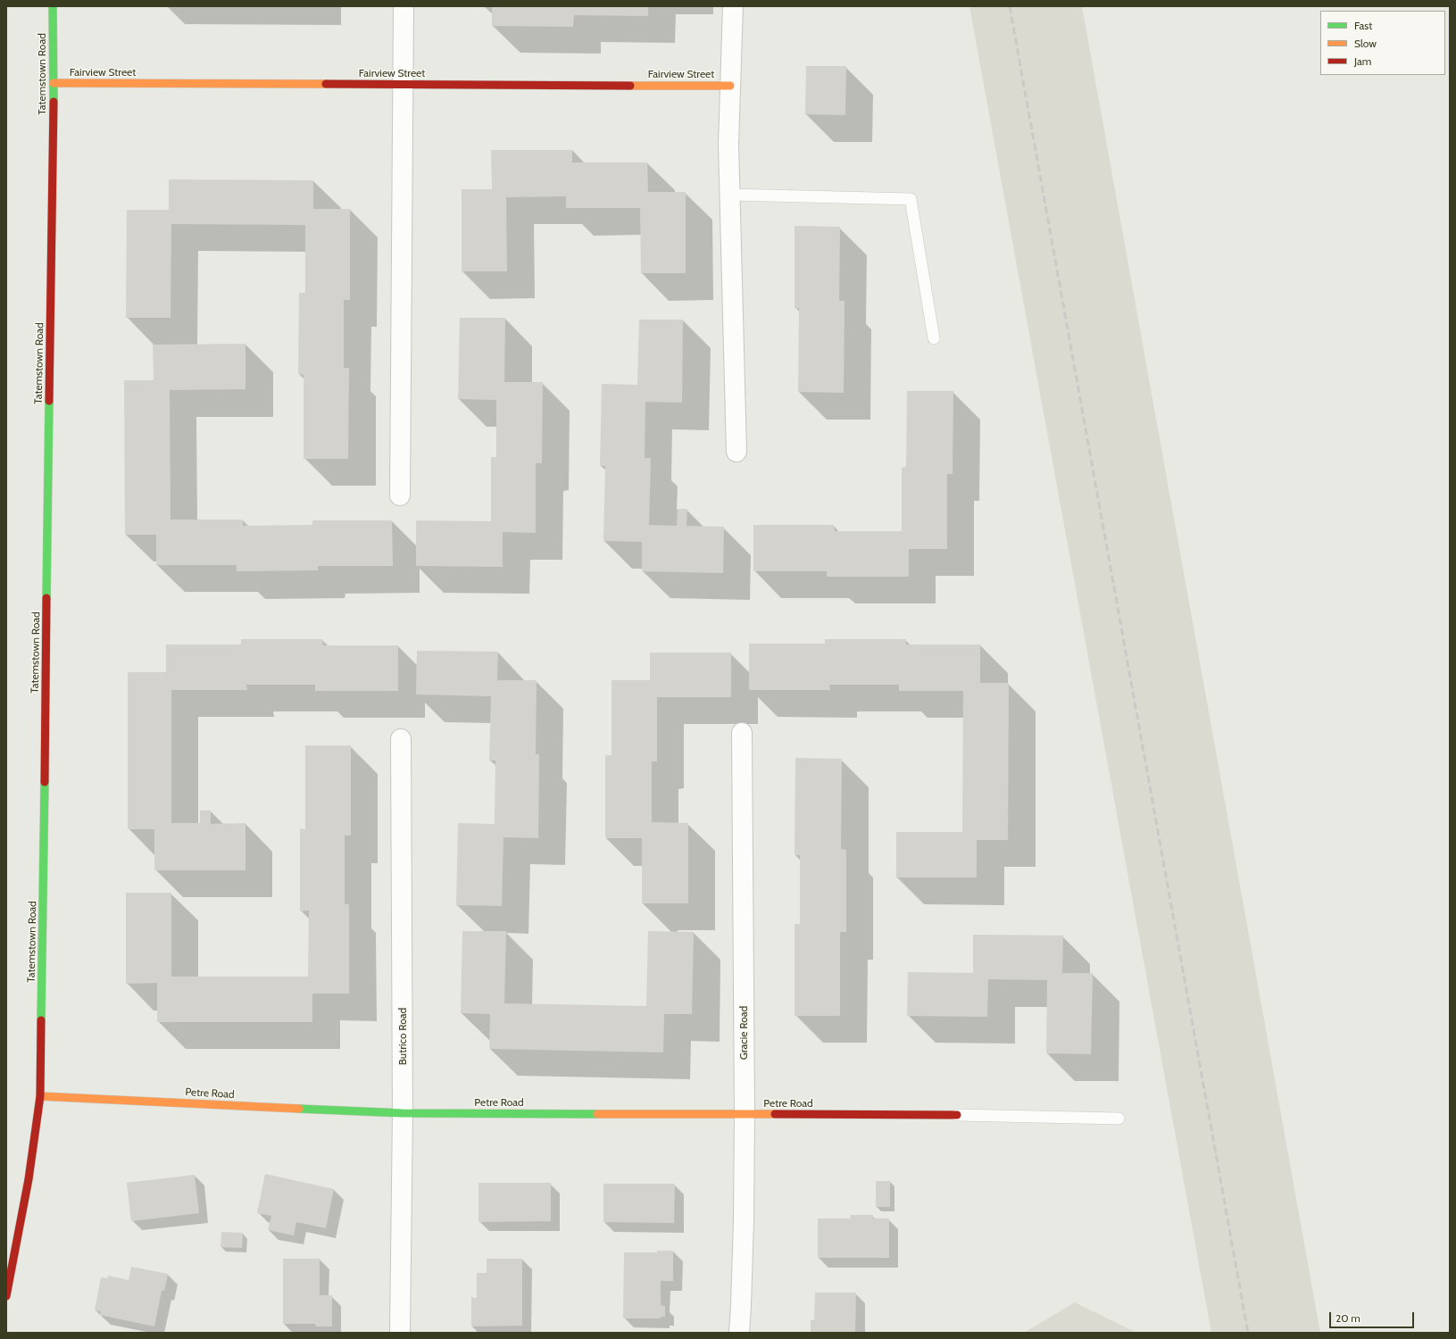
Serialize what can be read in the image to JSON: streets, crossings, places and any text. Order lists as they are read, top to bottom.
{
  "streets": {
    "street": [
      "Fairview Street",
      "Tatemstown Road",
      "Gracie Road",
      "Butrico Road",
      "Petre Road"
    ]
  },
  "crossings": [
    ["Fairview Street", "Tatemstown Road"],
    ["Tatemstown Road", "Petre Road"],
    ["Gracie Road", "Petre Road"],
    ["Butrico Road", "Petre Road"]
  ],
  "legend": ["Fast", "Slow", "Jam"],
  "scale_bar": "20 m"
}
